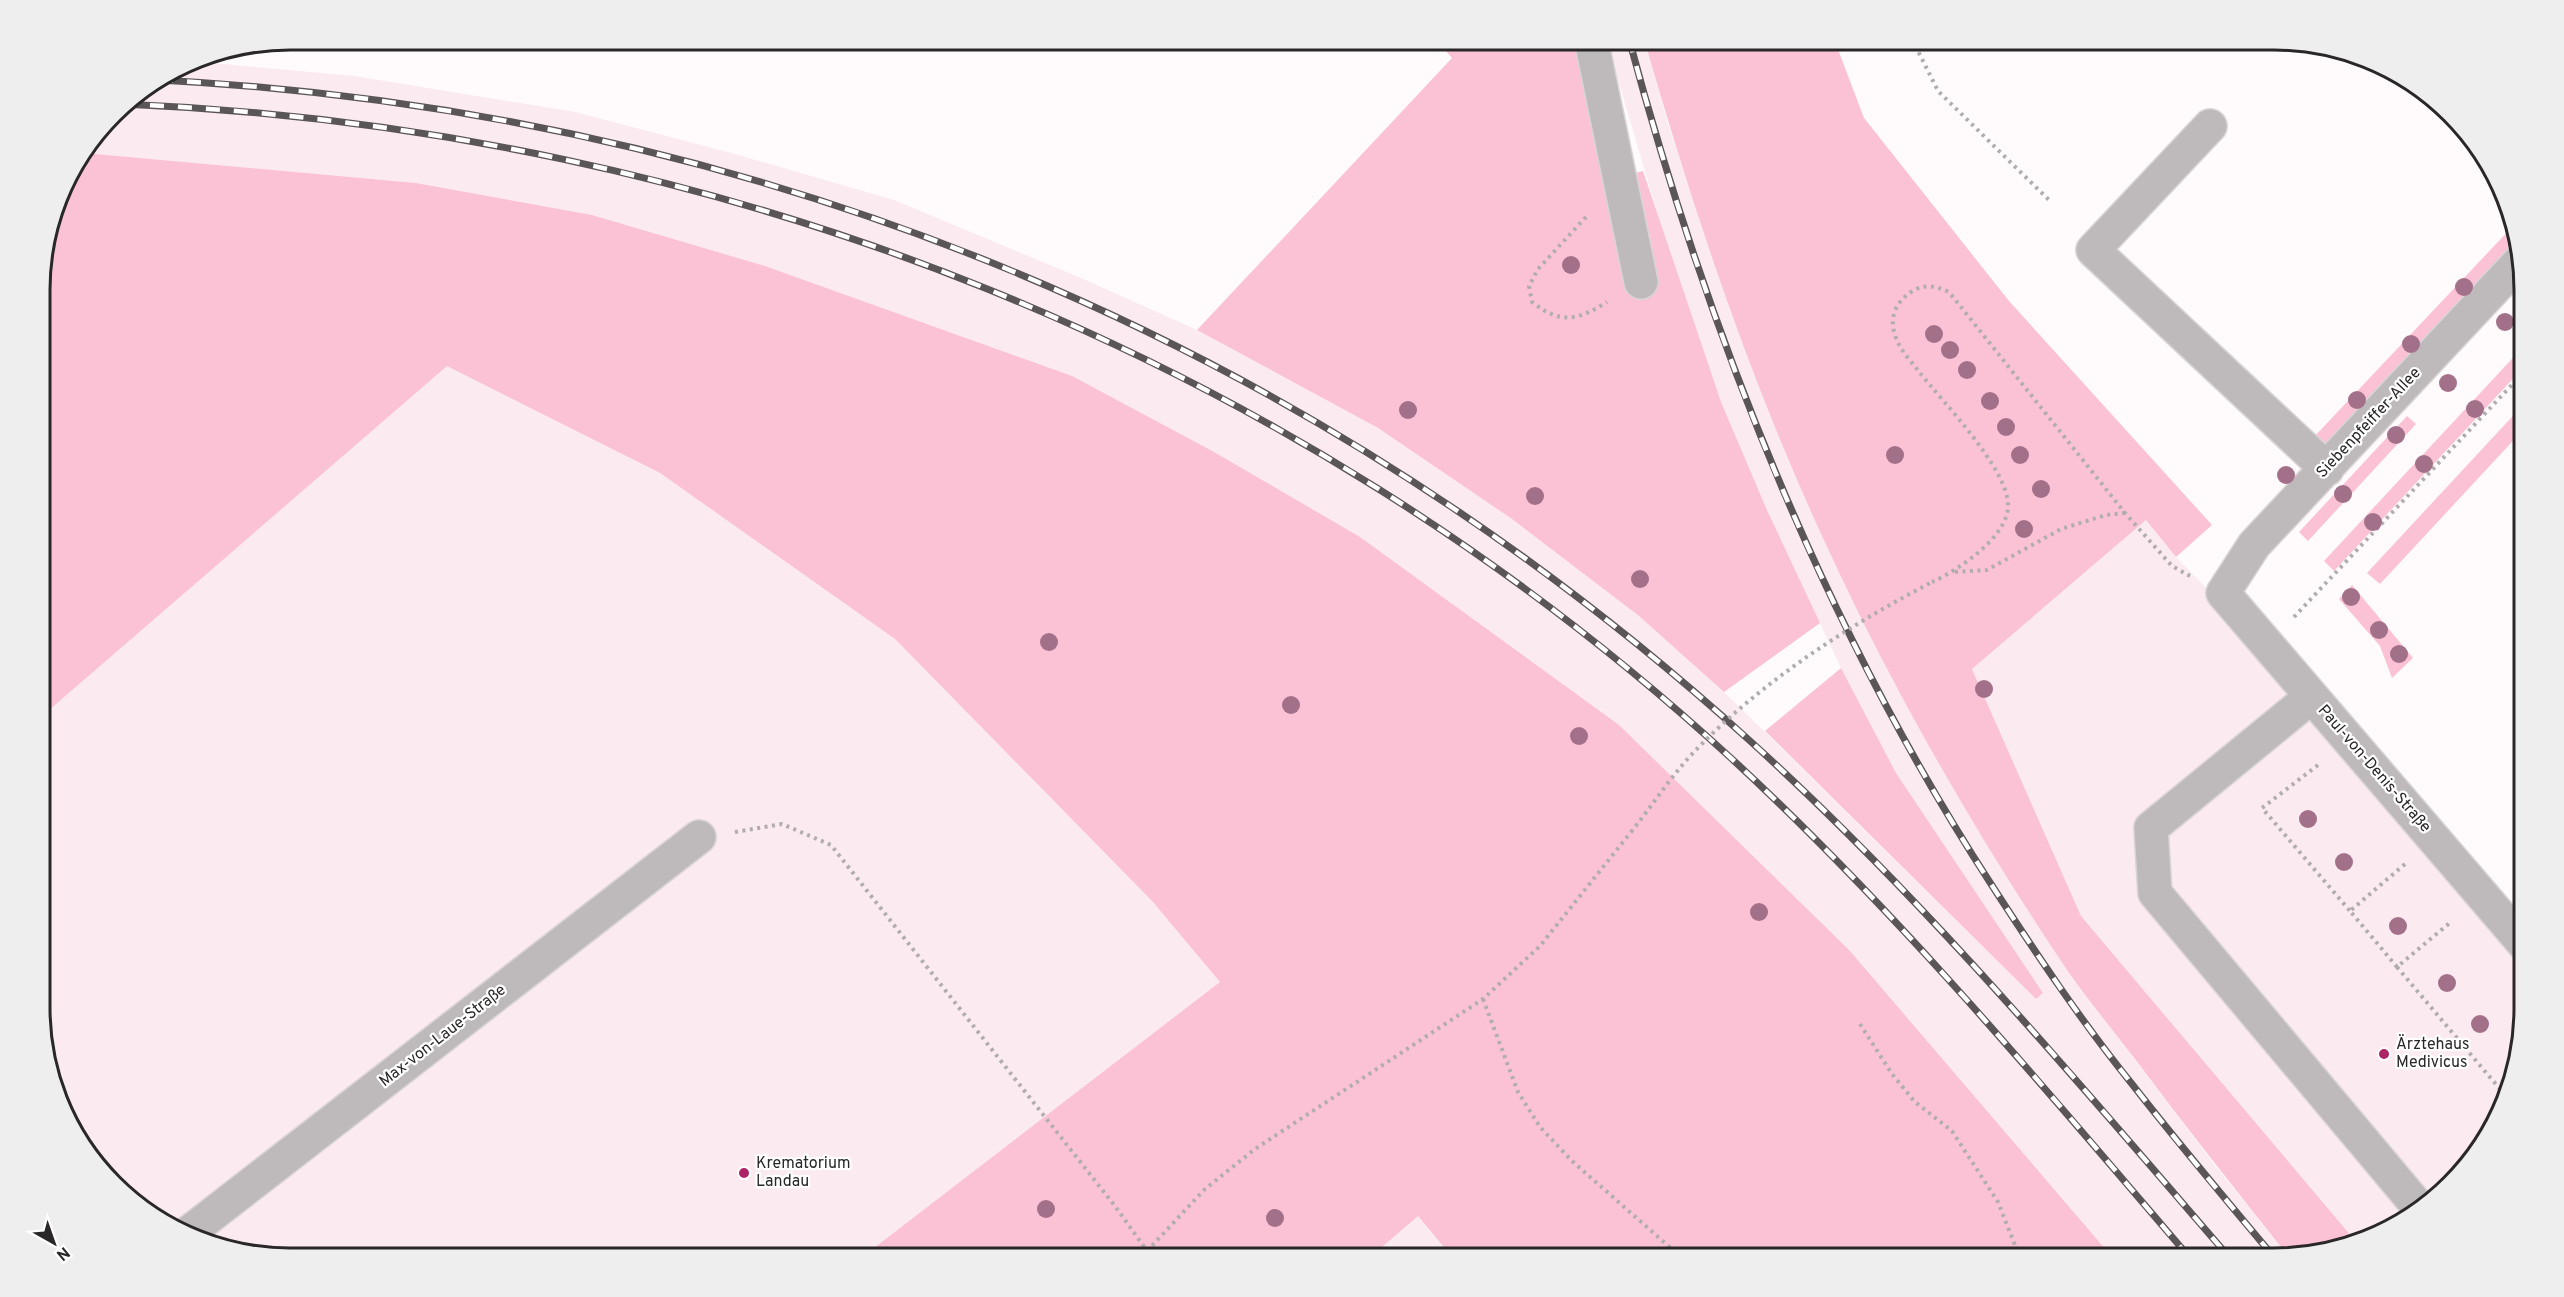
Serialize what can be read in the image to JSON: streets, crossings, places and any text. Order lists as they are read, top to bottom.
{
  "streets": {
    "street": ["Siebenpfeiffer-Allee", "Paul-von-Denis-Straße", "Max-von-Laue-Straße"]
  },
  "crossings": [
    ["Siebenpfeiffer-Allee", "Paul-von-Denis-Straße"]
  ],
  "places": ["Ärztehaus Medivicus", "Krematorium Landau"],
  "north": "bottom right"
}
